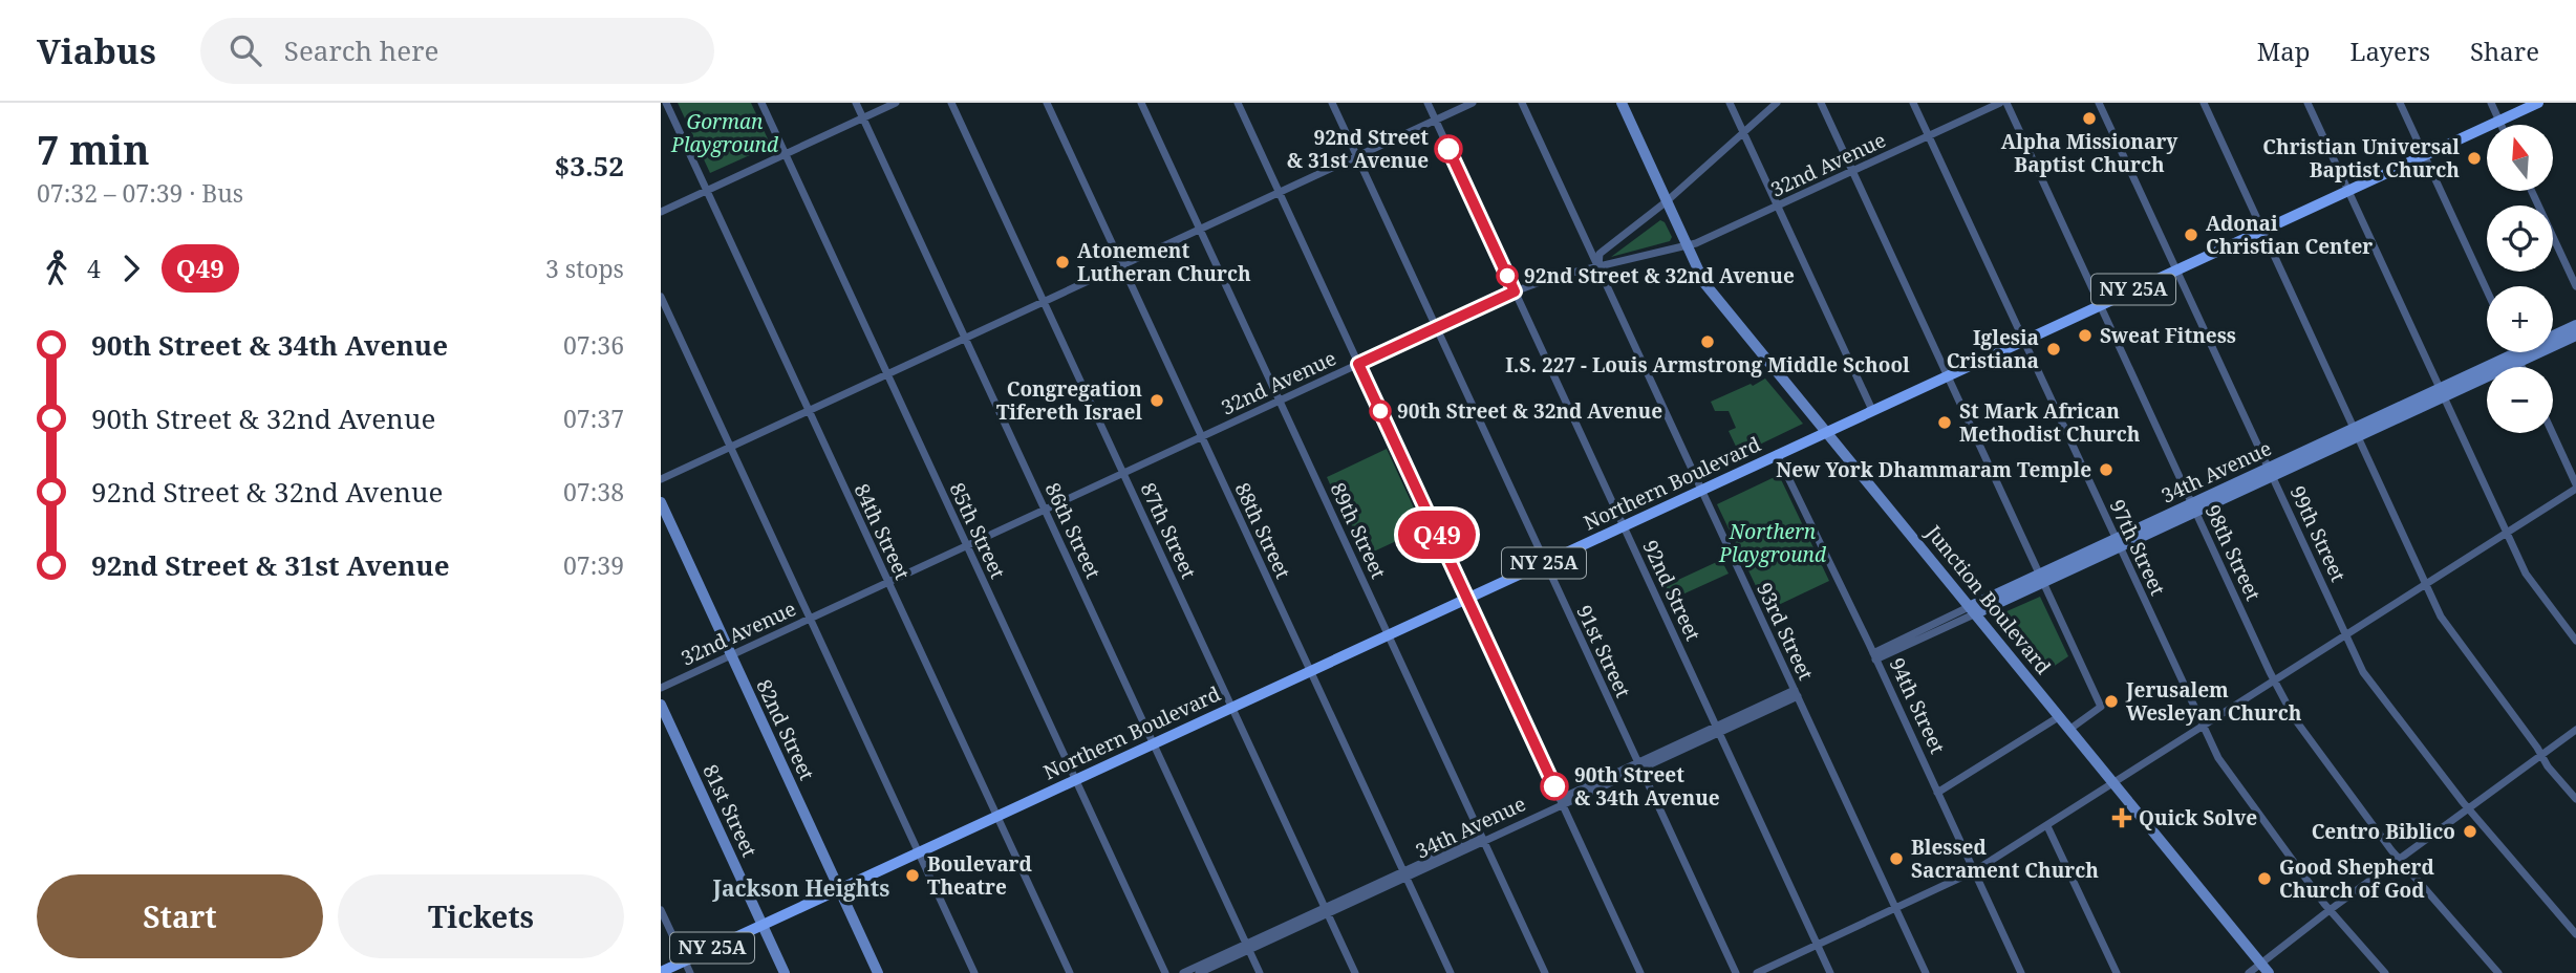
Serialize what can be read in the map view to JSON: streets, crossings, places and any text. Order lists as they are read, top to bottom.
{
  "streets": {
    "main road": ["NY 25A", "Northern Boulevard"],
    "street": [
      "32nd Avenue",
      "34th Avenue",
      "85th Street",
      "86th Street",
      "87th Street",
      "88th Street",
      "89th Street",
      "84th Street",
      "99th Street",
      "97th Street",
      "98th Street",
      "92nd Street",
      "Junction Boulevard",
      "93rd Street",
      "91st Street",
      "94th Street",
      "82nd Street",
      "81st Street"
    ]
  },
  "crossings": [
    ["32nd Avenue", "85th Street"],
    ["32nd Avenue", "86th Street"],
    ["32nd Avenue", "87th Street"],
    ["32nd Avenue", "88th Street"],
    ["32nd Avenue", "89th Street"],
    ["32nd Avenue", "84th Street"],
    ["32nd Avenue", "97th Street"],
    ["32nd Avenue", "92nd Street"],
    ["32nd Avenue", "Junction Boulevard"],
    ["32nd Avenue", "93rd Street"],
    ["32nd Avenue", "91st Street"],
    ["32nd Avenue", "82nd Street"],
    ["34th Avenue", "86th Street"],
    ["34th Avenue", "87th Street"],
    ["34th Avenue", "88th Street"],
    ["34th Avenue", "89th Street"],
    ["34th Avenue", "99th Street"],
    ["34th Avenue", "97th Street"],
    ["34th Avenue", "98th Street"],
    ["34th Avenue", "92nd Street"],
    ["34th Avenue", "Junction Boulevard"],
    ["34th Avenue", "93rd Street"],
    ["34th Avenue", "91st Street"],
    ["34th Avenue", "94th Street"],
    ["Northern Boulevard", "85th Street"],
    ["Northern Boulevard", "86th Street"],
    ["Northern Boulevard", "87th Street"],
    ["Northern Boulevard", "88th Street"],
    ["Northern Boulevard", "89th Street"],
    ["Northern Boulevard", "84th Street"],
    ["Northern Boulevard", "99th Street"],
    ["Northern Boulevard", "97th Street"],
    ["Northern Boulevard", "98th Street"],
    ["Northern Boulevard", "92nd Street"],
    ["Northern Boulevard", "Junction Boulevard"],
    ["Northern Boulevard", "93rd Street"],
    ["Northern Boulevard", "91st Street"],
    ["Northern Boulevard", "94th Street"],
    ["Northern Boulevard", "82nd Street"],
    ["Northern Boulevard", "81st Street"]
  ],
  "districts": ["Jackson Heights"],
  "parks": ["Gorman Playground", "Northern Playground"],
  "places": {
    "other": [
      "Alpha Missionary Baptist Church",
      "92nd Street & 31st Avenue",
      "Christian Universal Baptist Church",
      "Adonai Christian Center",
      "Atonement Lutheran Church",
      "92nd Street & 32nd Avenue",
      "Sweat Fitness",
      "I.S. 227 - Louis Armstrong Middle School",
      "Iglesia Cristiana",
      "Congregation Tifereth Israel",
      "90th Street & 32nd Avenue",
      "St Mark African Methodist Church",
      "New York Dhammaram Temple",
      "Jerusalem Wesleyan Church",
      "90th Street & 34th Avenue",
      "Centro Biblico",
      "Blessed Sacrament Church",
      "Boulevard Theatre",
      "Good Shepherd Church of God"
    ],
    "health": ["Quick Solve"]
  },
  "lines": ["bus line Q49"],
  "north": "top",
  "page": {
    "header": "Viabus",
    "search": "Search here",
    "nav": ["Map", "Layers", "Share"],
    "heading": ["7 min", "07:32 – 07:39 · Bus", "$3.52"],
    "on_map": "Q49",
    "map_buttons": ["+", "−"],
    "legs": ["4", "Q49", "3 stops"],
    "list": [
      {
        "name": "90th Street & 34th Avenue",
        "value": "07:36"
      },
      {
        "name": "90th Street & 32nd Avenue",
        "value": "07:37"
      },
      {
        "name": "92nd Street & 32nd Avenue",
        "value": "07:38"
      },
      {
        "name": "92nd Street & 31st Avenue",
        "value": "07:39"
      }
    ],
    "buttons": ["Start", "Tickets"]
  }
}
